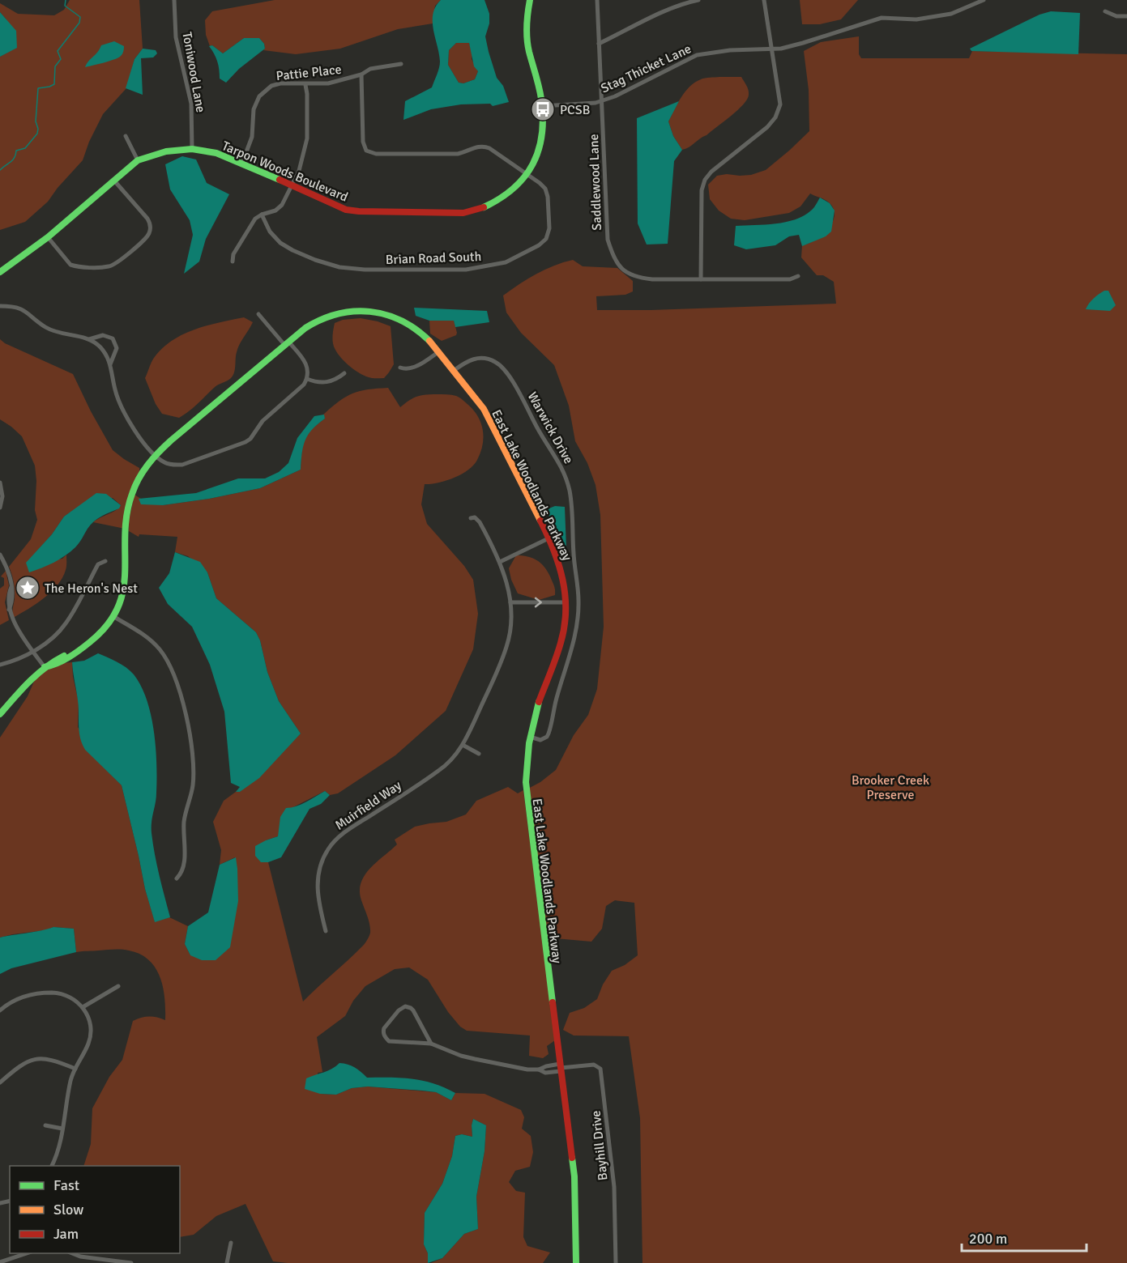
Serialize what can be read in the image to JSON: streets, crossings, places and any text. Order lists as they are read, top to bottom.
{
  "streets": {
    "street": [
      "Stag Thicket Lane",
      "Toniwood Lane",
      "Pattie Place",
      "Tarpon Woods Boulevard",
      "Saddlewood Lane",
      "Brian Road South",
      "Warwick Drive",
      "East Lake Woodlands Parkway",
      "Muirfield Way",
      "Bayhill Drive"
    ]
  },
  "crossings": [
    ["Stag Thicket Lane", "Tarpon Woods Boulevard"],
    ["Stag Thicket Lane", "Saddlewood Lane"],
    ["Toniwood Lane", "Tarpon Woods Boulevard"],
    ["Pattie Place", "Tarpon Woods Boulevard"],
    ["Tarpon Woods Boulevard", "Brian Road South"],
    ["Warwick Drive", "East Lake Woodlands Parkway"],
    ["East Lake Woodlands Parkway", "Bayhill Drive"]
  ],
  "parks": ["Brooker Creek Preserve"],
  "places": {
    "bus stop": ["PCSB"],
    "place": ["The Heron's Nest"]
  },
  "legend": ["Fast", "Slow", "Jam"],
  "scale_bar": "200 m"
}
